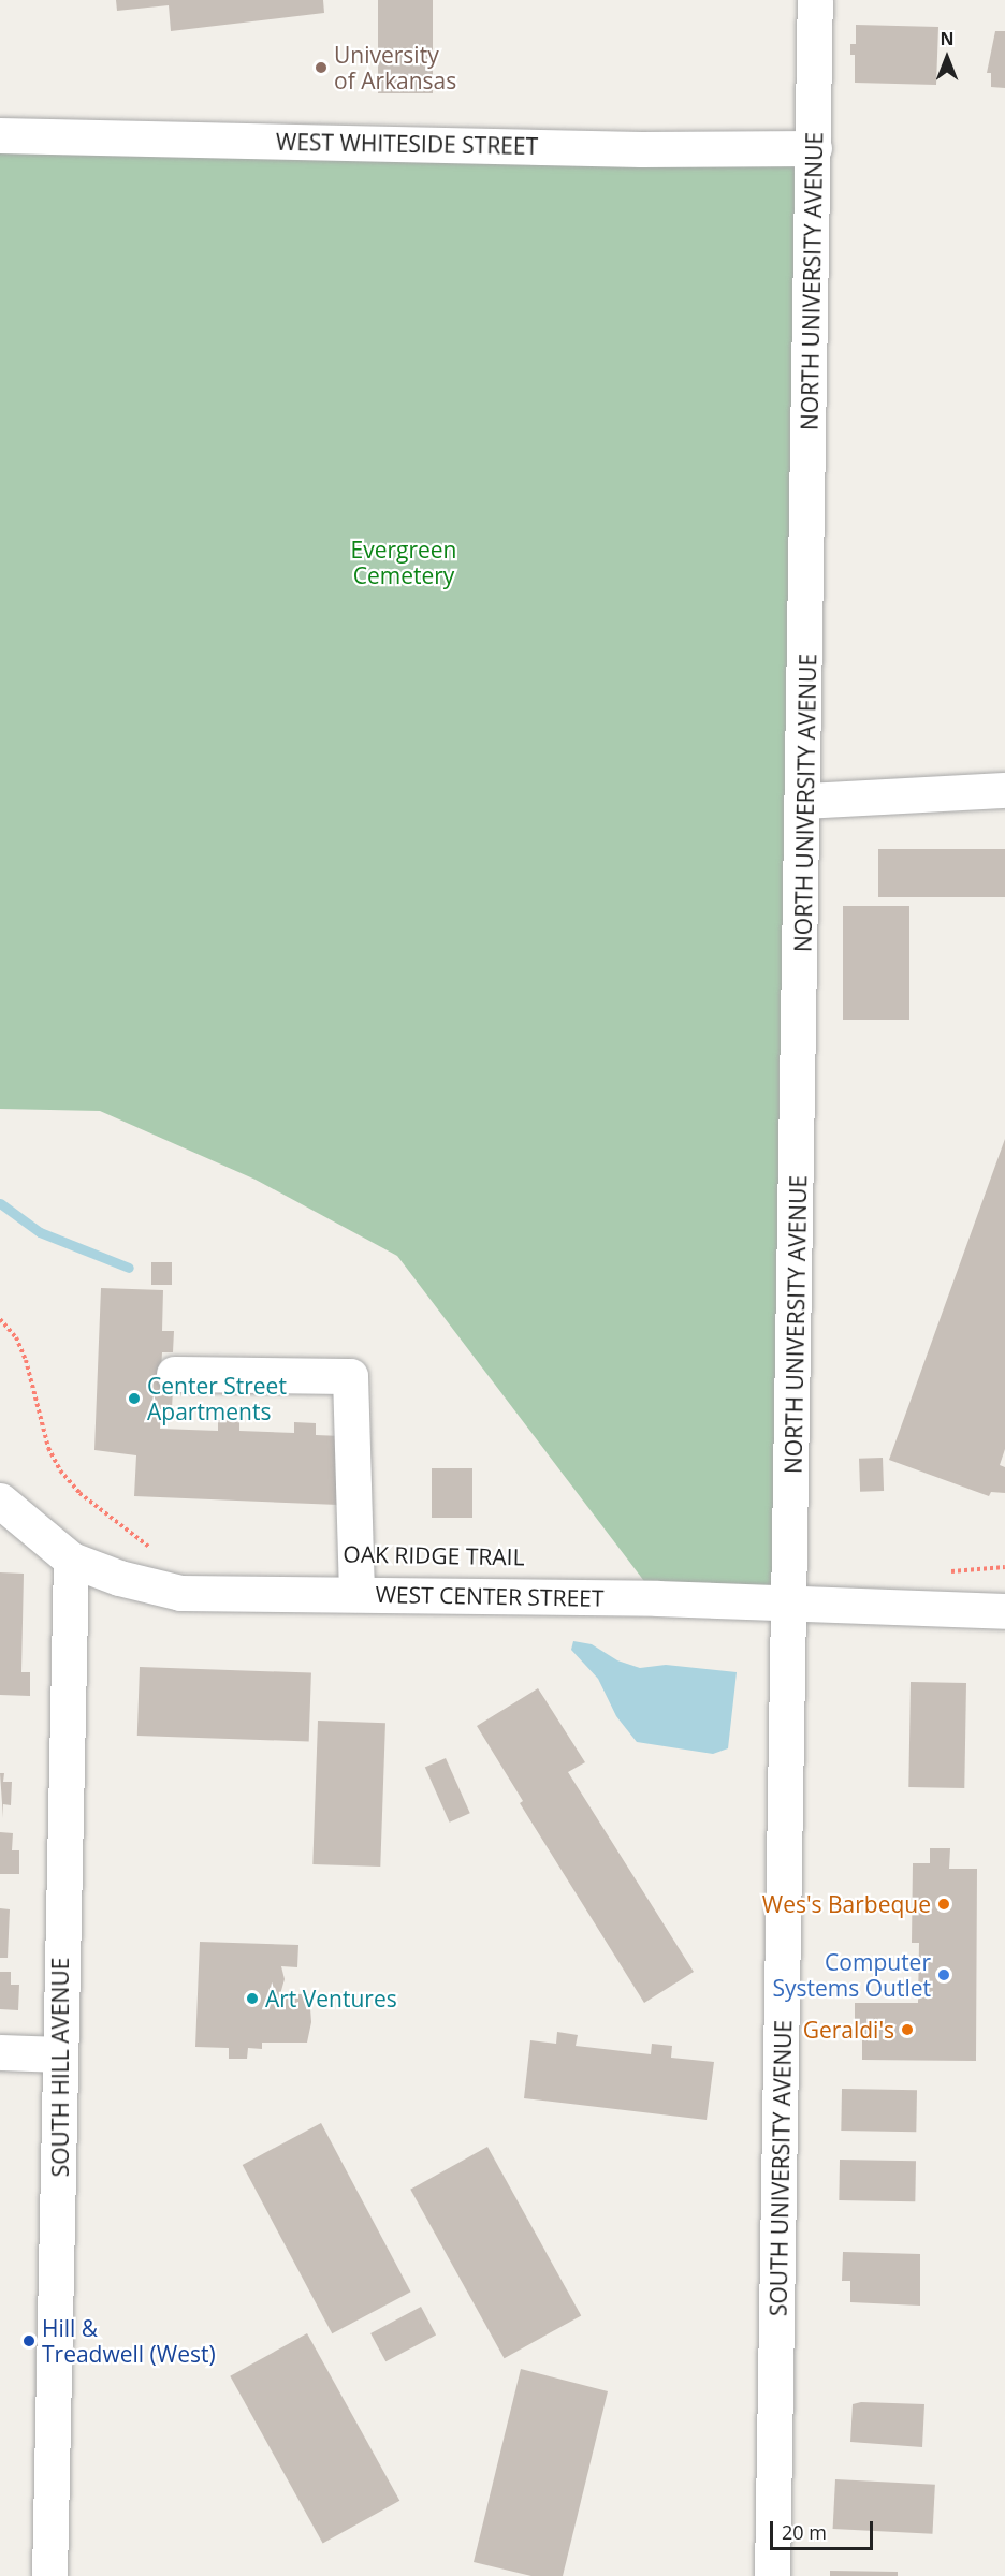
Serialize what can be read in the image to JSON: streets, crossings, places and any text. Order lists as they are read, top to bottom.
{
  "streets": {
    "street": [
      "WEST WHITESIDE STREET",
      "NORTH UNIVERSITY AVENUE",
      "WEST CENTER STREET",
      "SOUTH HILL AVENUE",
      "SOUTH UNIVERSITY AVENUE"
    ]
  },
  "crossings": [
    ["WEST WHITESIDE STREET", "NORTH UNIVERSITY AVENUE"],
    ["NORTH UNIVERSITY AVENUE", "WEST CENTER STREET"],
    ["NORTH UNIVERSITY AVENUE", "SOUTH UNIVERSITY AVENUE"],
    ["WEST CENTER STREET", "SOUTH HILL AVENUE"],
    ["WEST CENTER STREET", "SOUTH UNIVERSITY AVENUE"]
  ],
  "parks": ["Evergreen Cemetery"],
  "places": [
    "University of Arkansas",
    "Center Street Apartments",
    "Wes's Barbeque",
    "Computer Systems Outlet",
    "Art Ventures",
    "Geraldi's",
    "Hill & Treadwell (West)"
  ],
  "scale_bar": "20 m",
  "north": "top"
}
